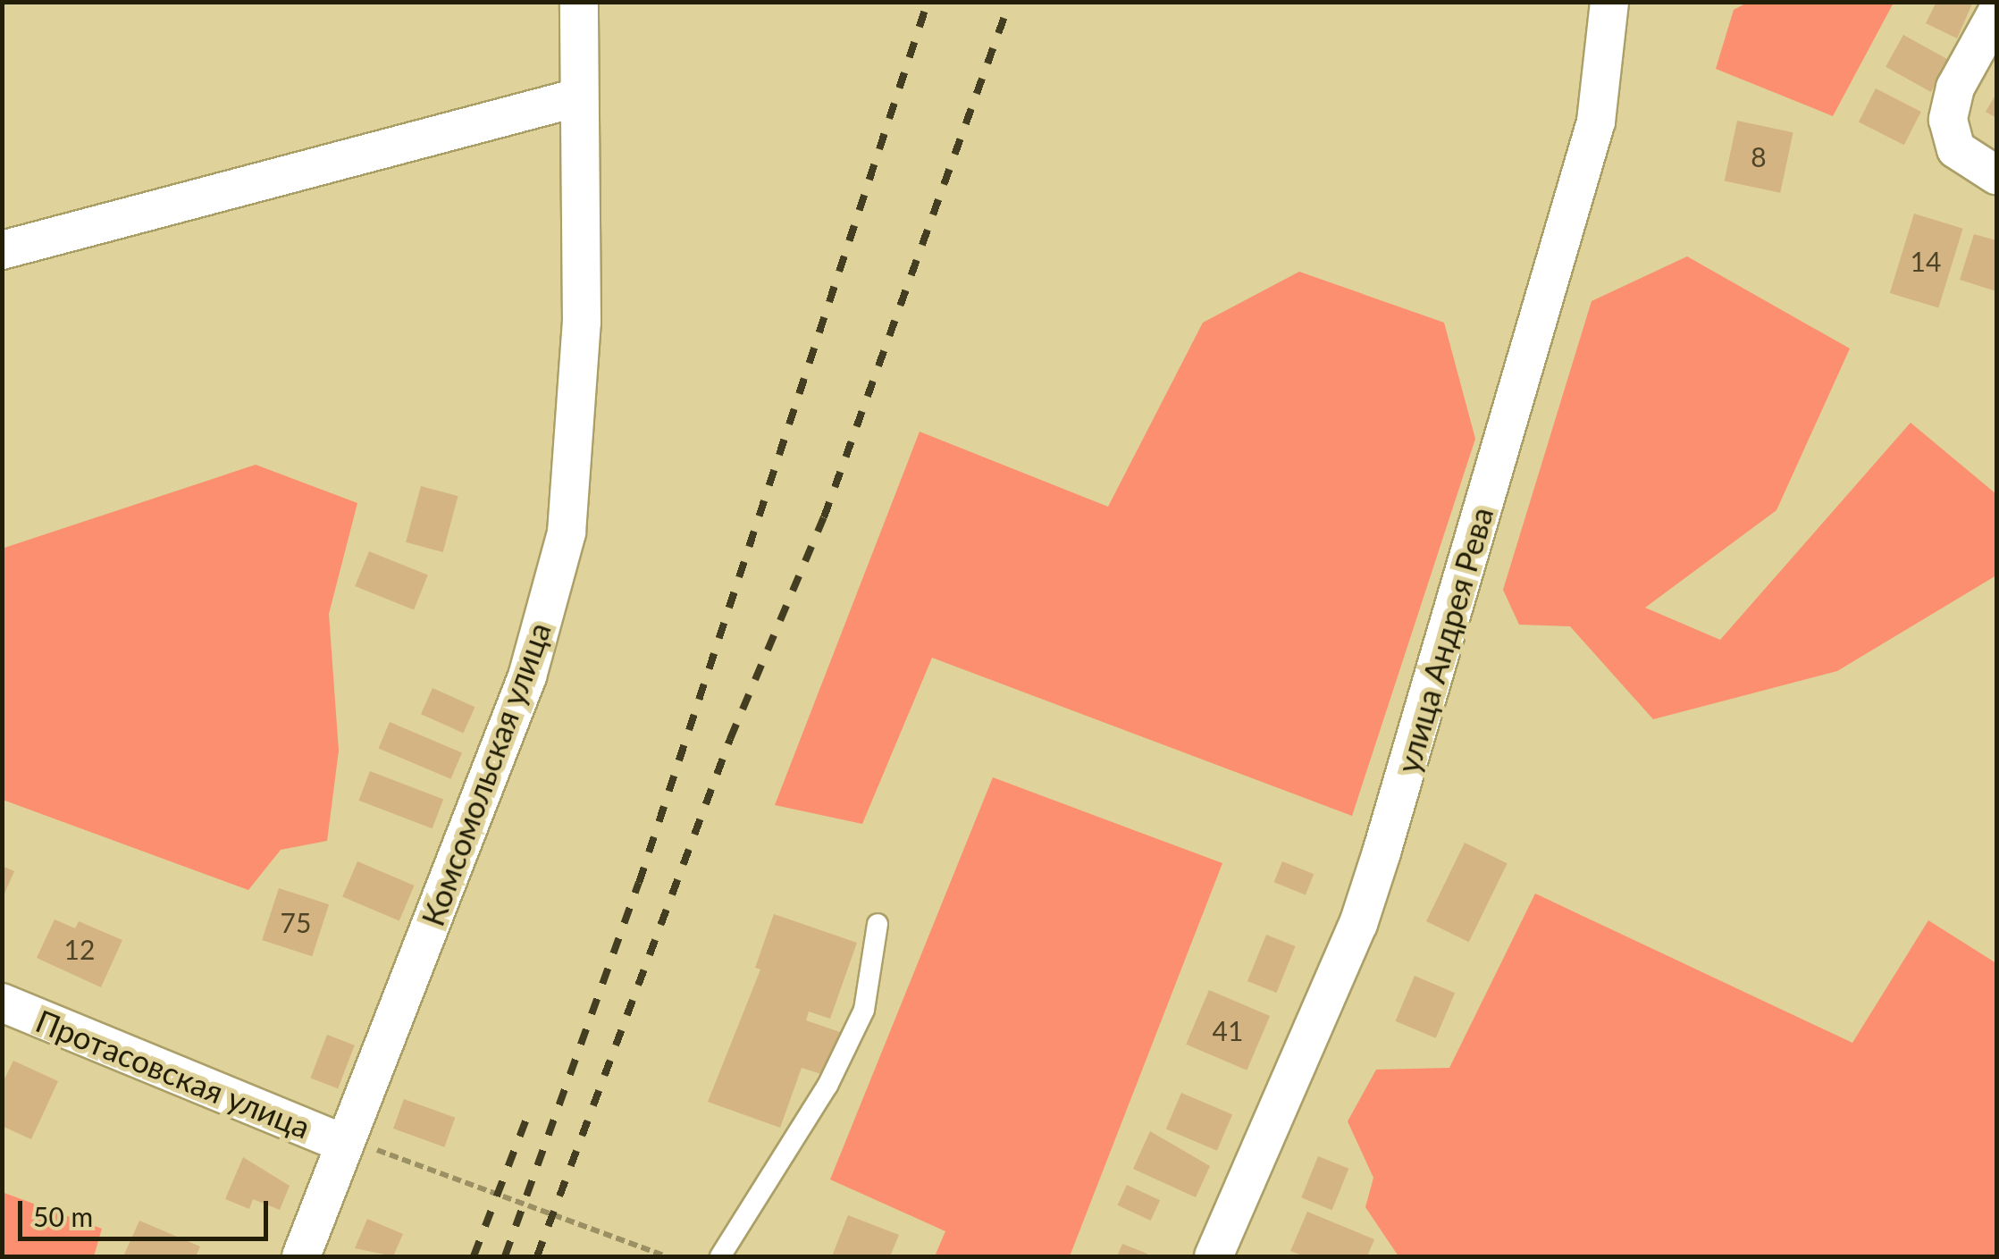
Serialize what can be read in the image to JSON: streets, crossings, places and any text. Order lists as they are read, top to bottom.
{
  "streets": {
    "street": ["улица Андрея Рева", "Комсомольская улица", "Протасовская улица"]
  },
  "crossings": [
    ["Комсомольская улица", "Протасовская улица"]
  ],
  "house_numbers": [
    "8",
    "14",
    "75",
    "12",
    "41"
  ],
  "scale_bar": "50 m"
}
